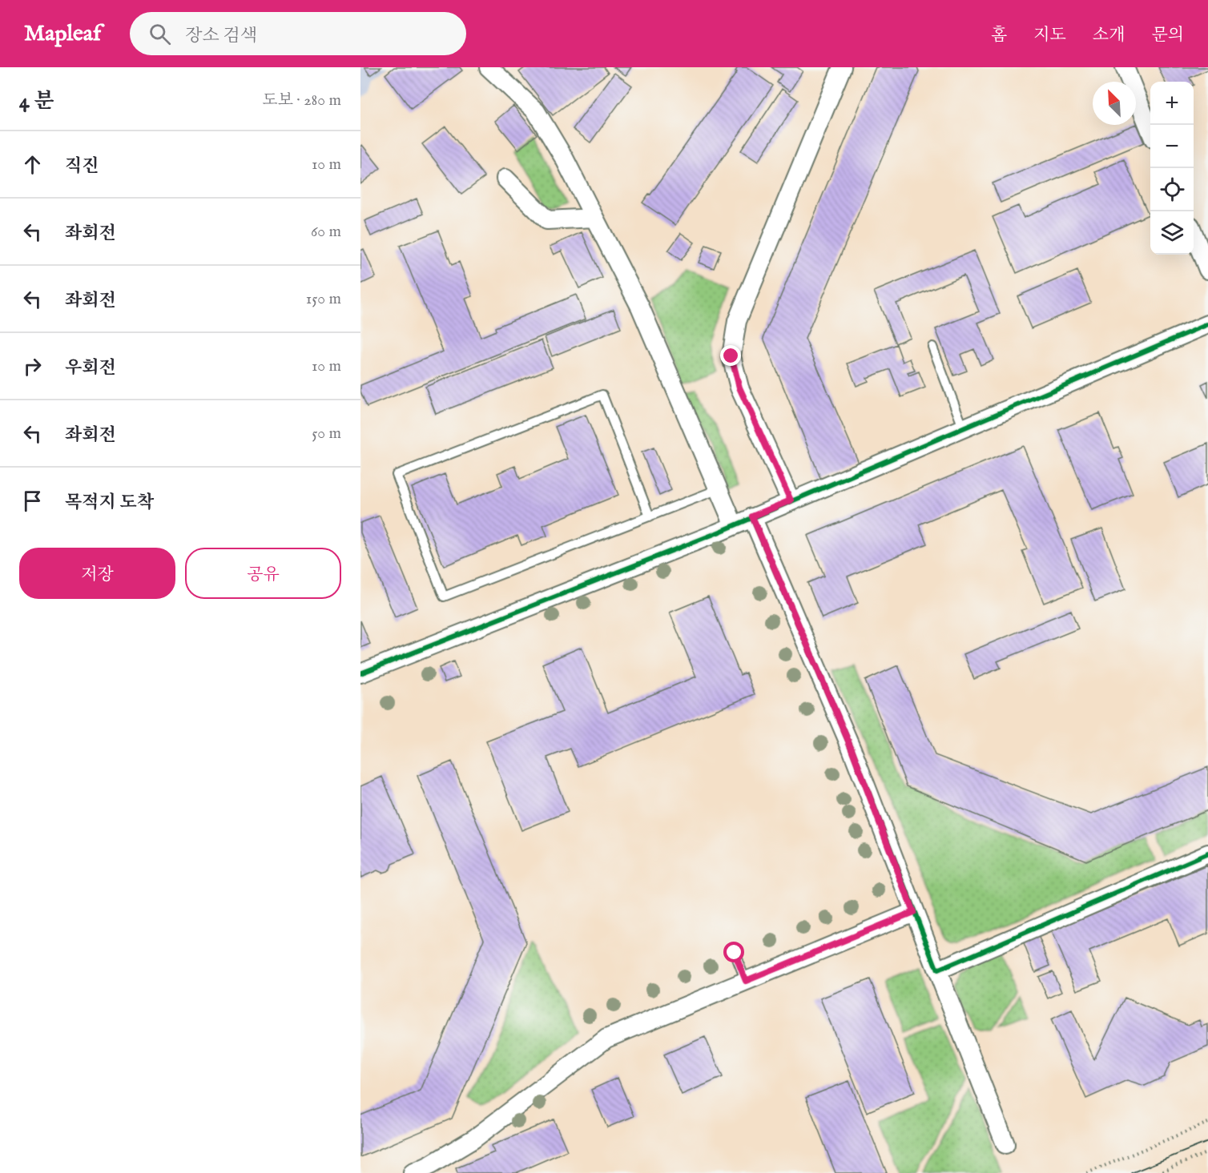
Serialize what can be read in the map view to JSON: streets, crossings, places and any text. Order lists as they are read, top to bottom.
{
  "north": "top left",
  "page": {
    "header": "Mapleaf",
    "search": "장소 검색",
    "nav": [
      "홈",
      "지도",
      "소개",
      "문의"
    ],
    "heading": ["4 분", "도보 · 280 m"],
    "map_buttons": ["+", "−"],
    "list": [
      ["직진", "10 m"],
      ["좌회전", "60 m"],
      ["좌회전", "150 m"],
      ["우회전", "10 m"],
      ["좌회전", "50 m"],
      "목적지 도착"
    ],
    "buttons": ["저장", "공유"]
  }
}
